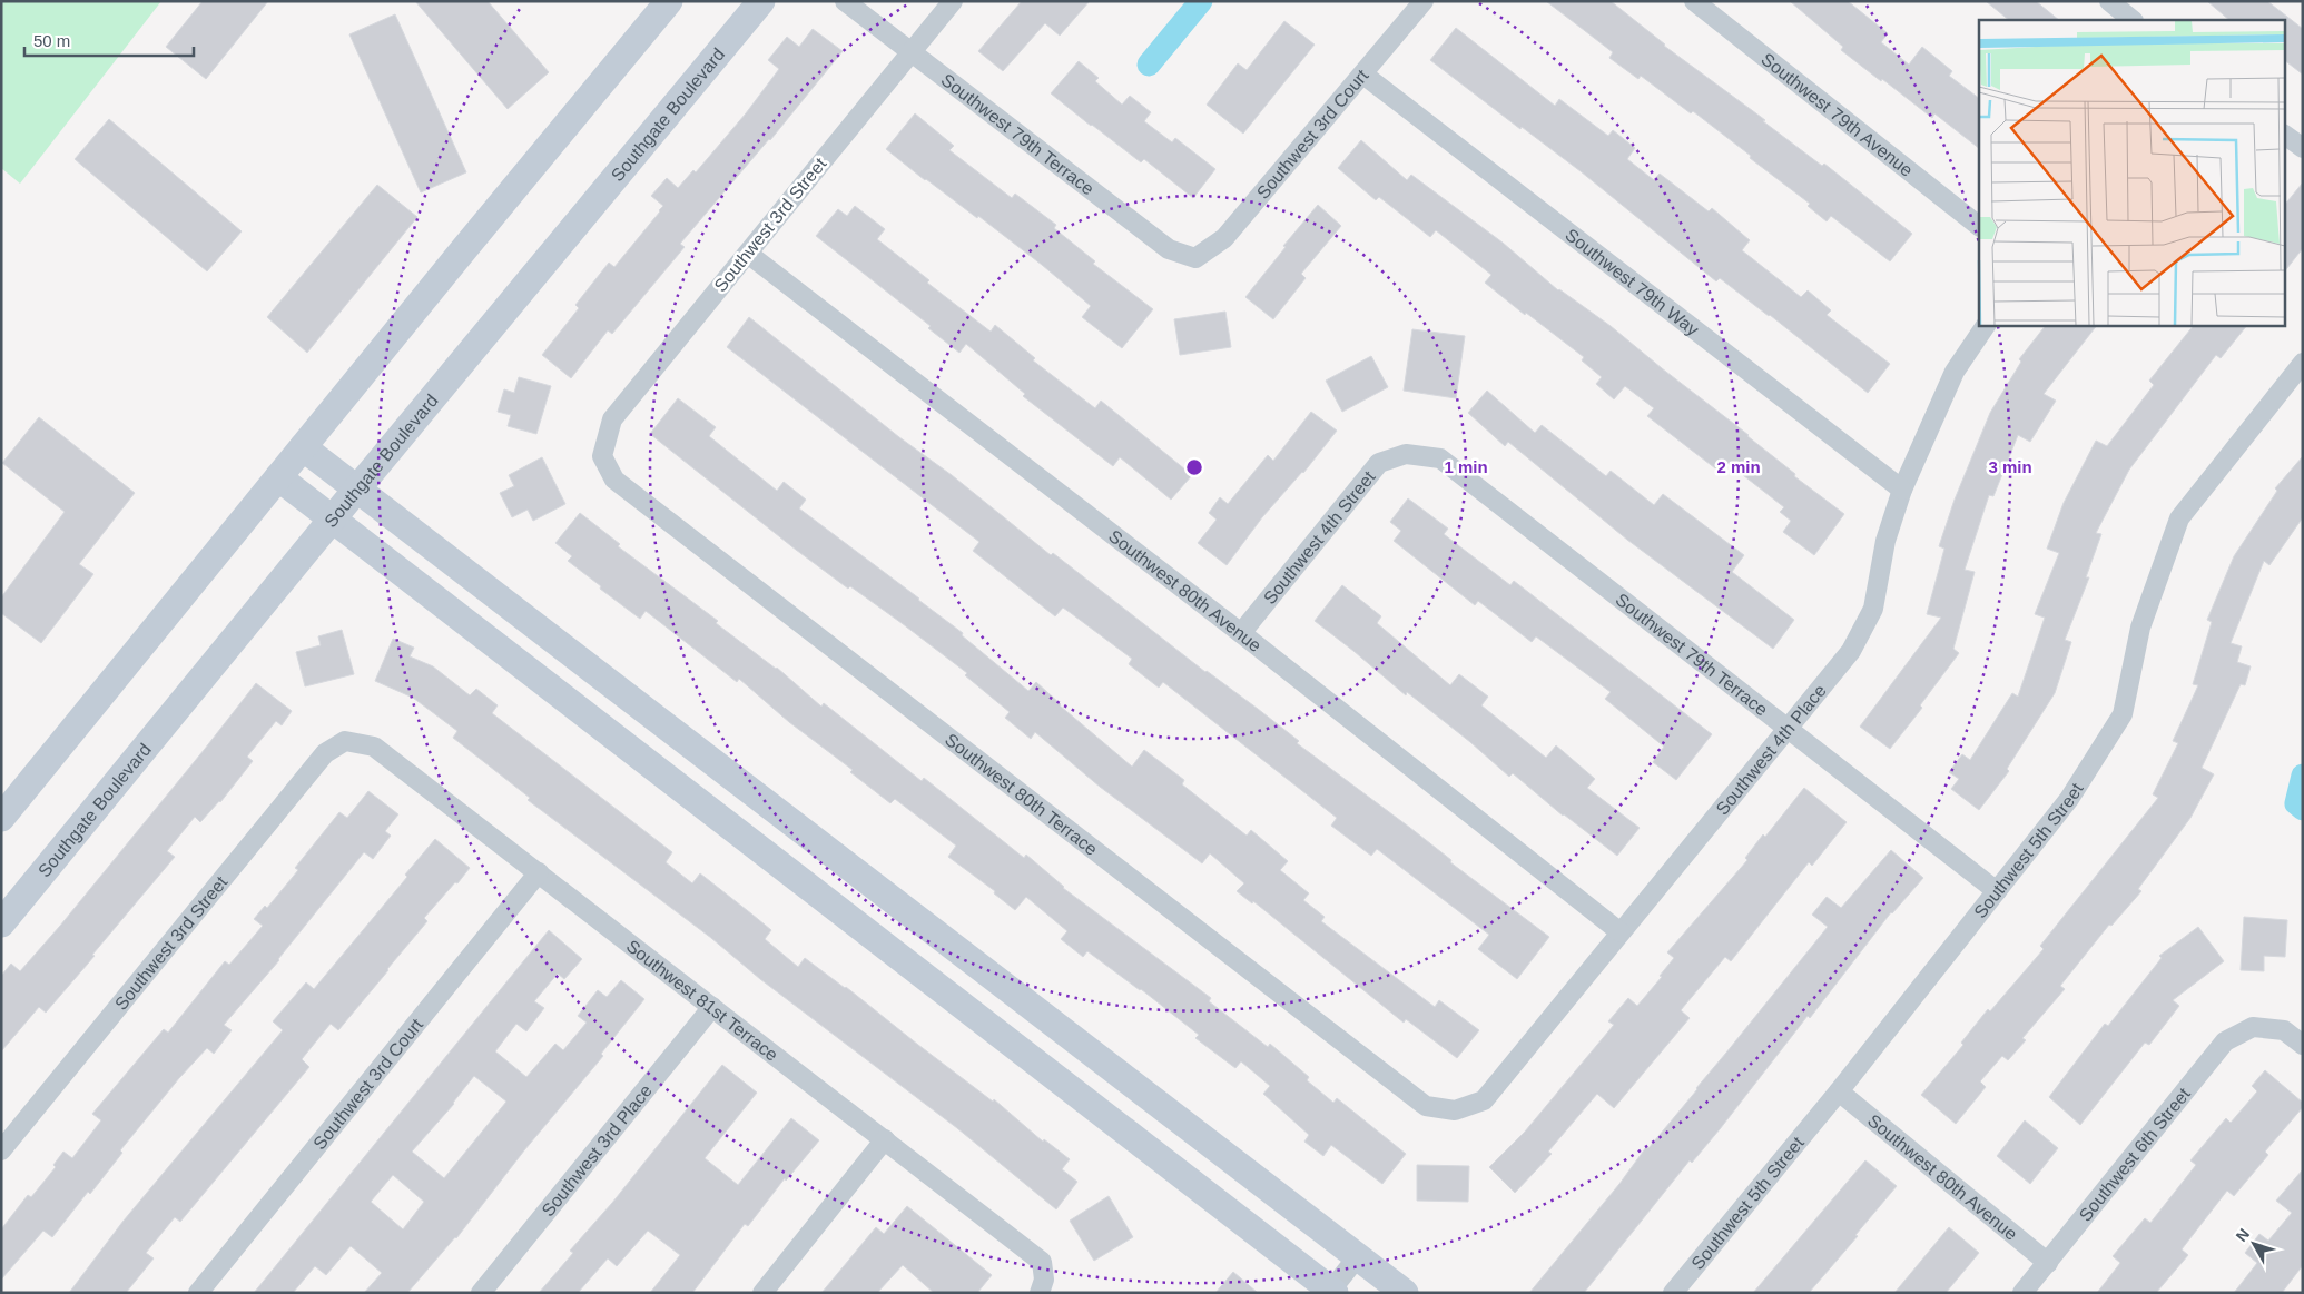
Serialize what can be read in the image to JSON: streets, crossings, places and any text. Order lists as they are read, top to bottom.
{
  "streets": {
    "street": [
      "Southgate Boulevard",
      "Southwest 79th Avenue",
      "Southwest 79th Terrace",
      "Southwest 3rd Court",
      "Southwest 3rd Street",
      "Southwest 79th Way",
      "Southwest 4th Street",
      "Southwest 80th Avenue",
      "Southwest 4th Place",
      "Southwest 80th Terrace",
      "Southwest 5th Street",
      "Southwest 81st Terrace",
      "Southwest 3rd Place",
      "Southwest 6th Street"
    ]
  },
  "crossings": [
    ["Southwest 79th Terrace", "Southwest 3rd Court"],
    ["Southwest 79th Terrace", "Southwest 3rd Street"],
    ["Southwest 79th Terrace", "Southwest 4th Street"],
    ["Southwest 79th Terrace", "Southwest 4th Place"],
    ["Southwest 79th Terrace", "Southwest 5th Street"],
    ["Southwest 3rd Court", "Southwest 79th Way"],
    ["Southwest 3rd Court", "Southwest 81st Terrace"],
    ["Southwest 3rd Street", "Southwest 80th Avenue"],
    ["Southwest 3rd Street", "Southwest 80th Terrace"],
    ["Southwest 3rd Street", "Southwest 81st Terrace"],
    ["Southwest 79th Way", "Southwest 4th Place"],
    ["Southwest 4th Street", "Southwest 80th Avenue"],
    ["Southwest 80th Avenue", "Southwest 4th Place"],
    ["Southwest 80th Avenue", "Southwest 5th Street"],
    ["Southwest 80th Avenue", "Southwest 6th Street"],
    ["Southwest 4th Place", "Southwest 80th Terrace"],
    ["Southwest 81st Terrace", "Southwest 3rd Place"]
  ],
  "scale_bar": "50 m",
  "north": "top left",
  "rings": ["1 min", "2 min", "3 min"]
}
